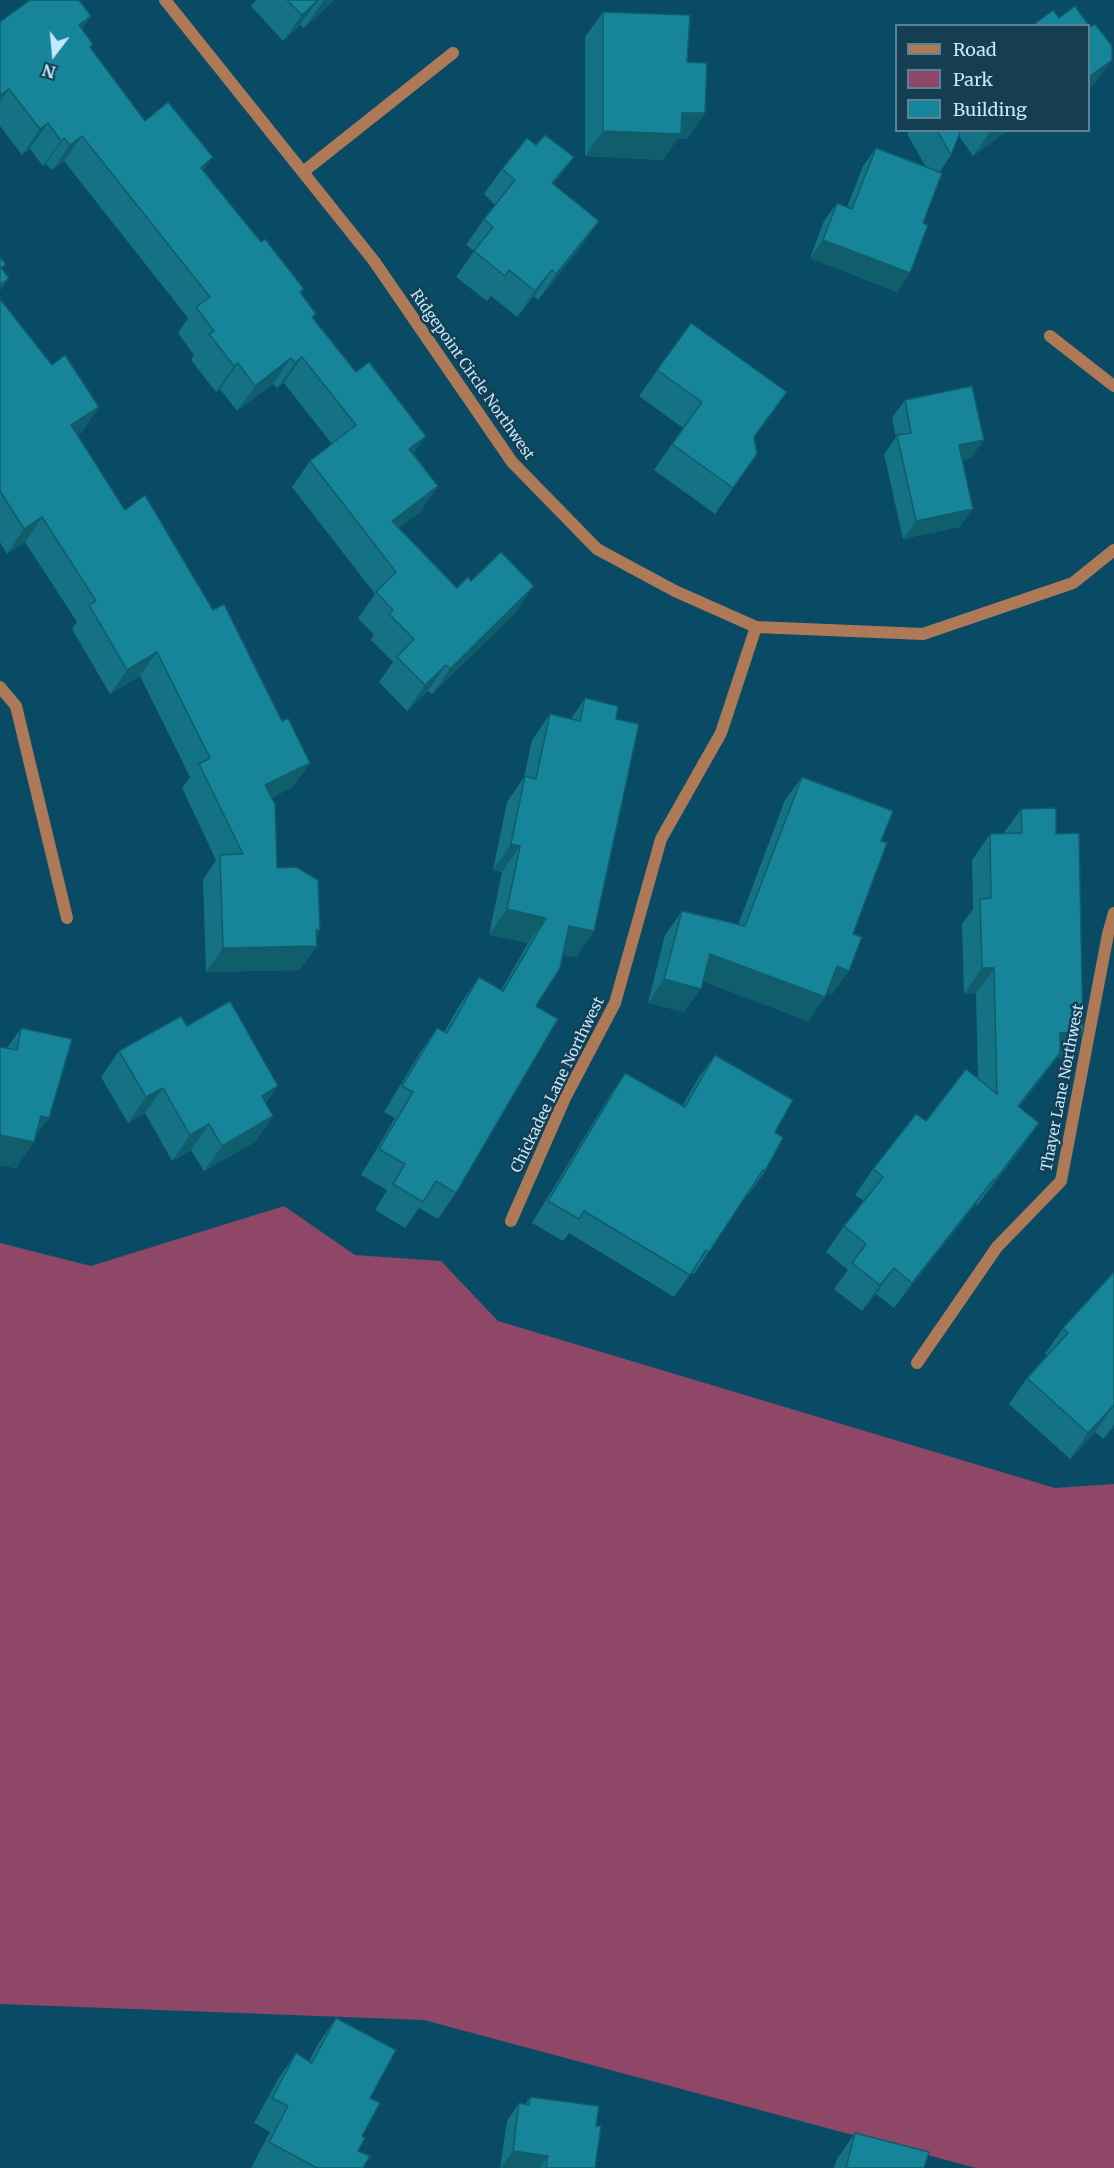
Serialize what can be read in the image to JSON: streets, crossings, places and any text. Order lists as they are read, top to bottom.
{
  "streets": {
    "street": ["Ridgepoint Circle Northwest", "Chickadee Lane Northwest", "Thayer Lane Northwest"]
  },
  "crossings": [
    ["Ridgepoint Circle Northwest", "Chickadee Lane Northwest"]
  ],
  "legend": ["Road", "Park", "Building"],
  "north": "bottom"
}
